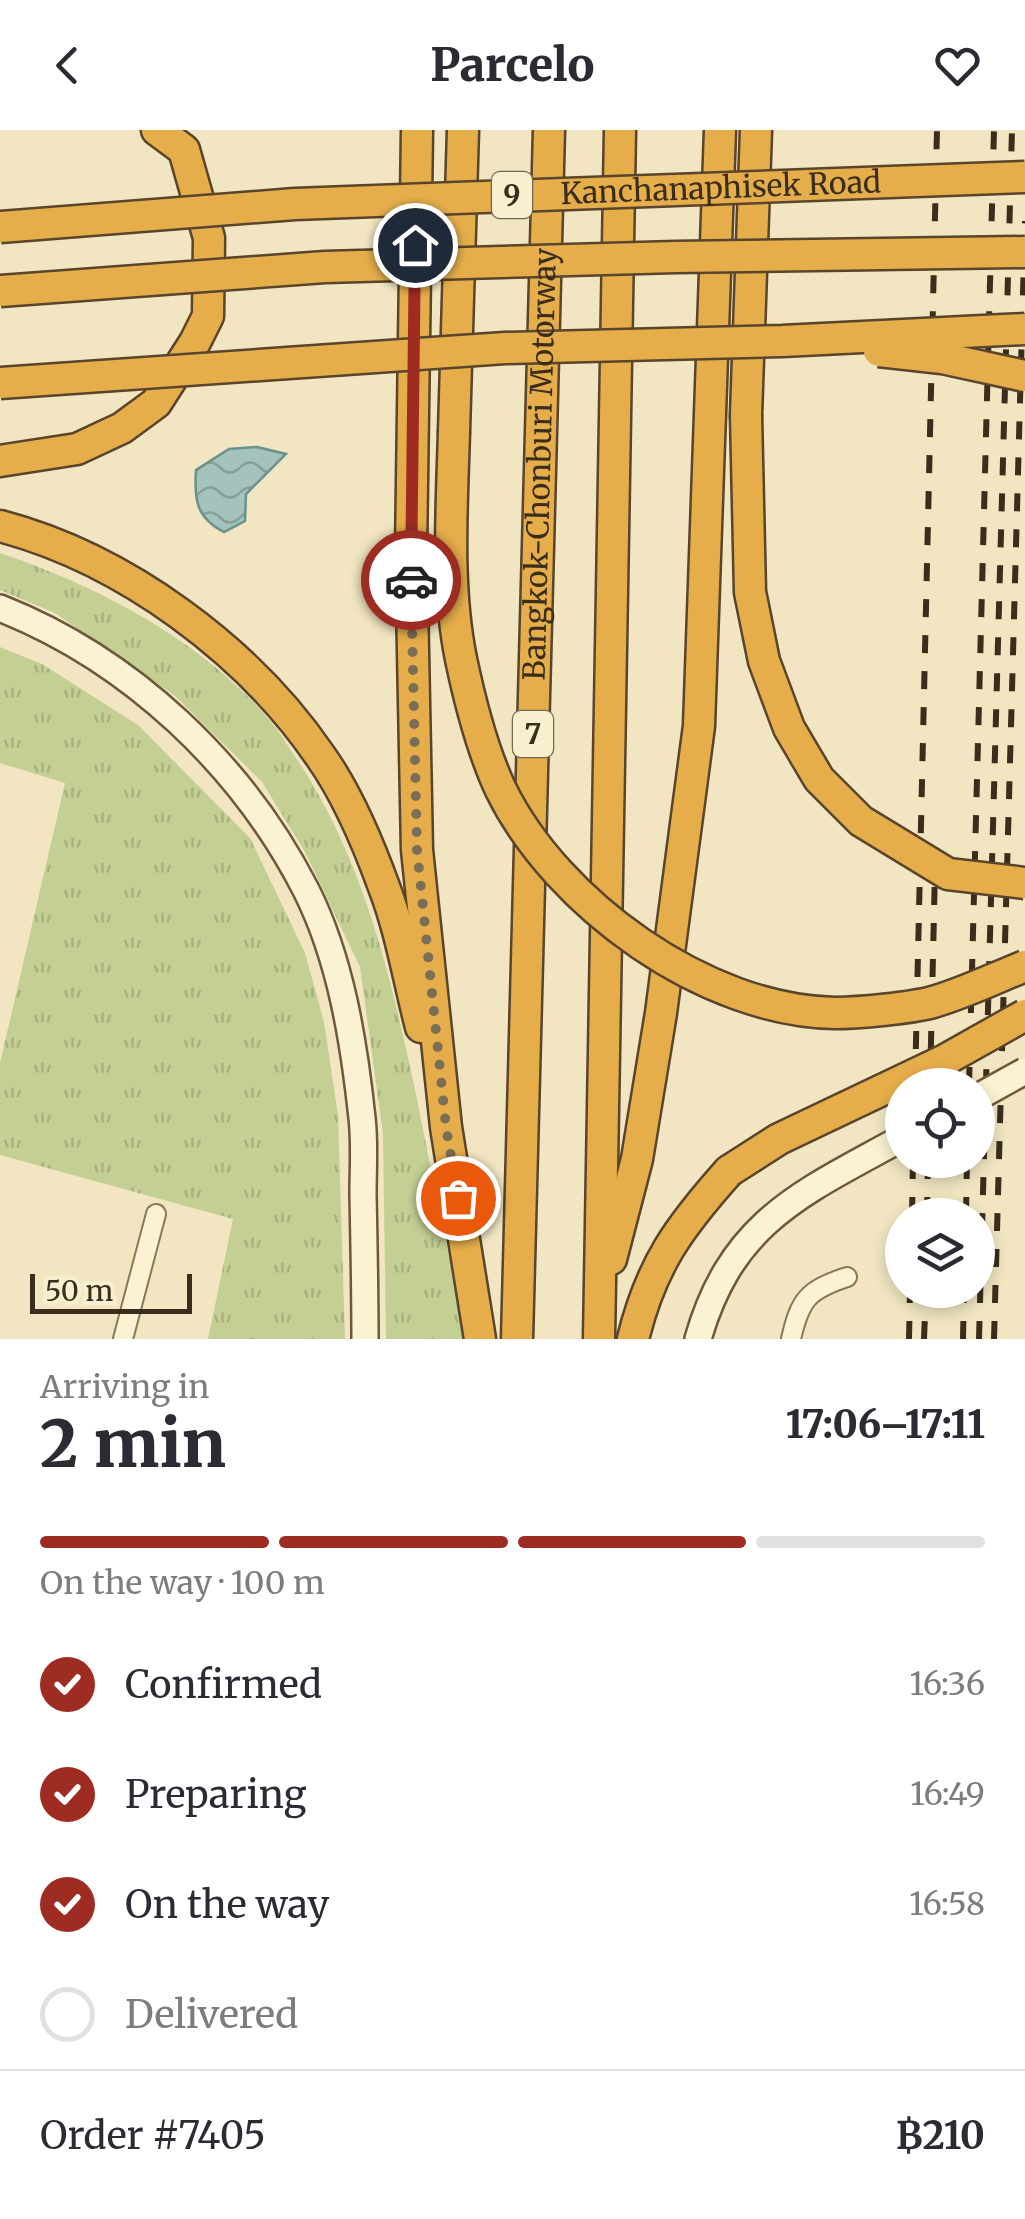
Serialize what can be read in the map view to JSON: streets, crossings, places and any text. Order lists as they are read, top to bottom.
{
  "streets": {
    "highway": [
      "Kanchanaphisek Road",
      "9",
      "Bangkok-Chonburi Motorway",
      "7"
    ]
  },
  "scale_bar": "50 m",
  "page": {
    "header": "Parcelo",
    "scale": "50 m",
    "heading": ["2 min", "Arriving in", "17:06–17:11"],
    "panel": ["Order #7405", "฿210"],
    "bar": "On the way · 100 m",
    "list": [
      ["Confirmed", "16:36"],
      ["Preparing", "16:49"],
      ["On the way", "16:58"],
      "Delivered"
    ]
  }
}
